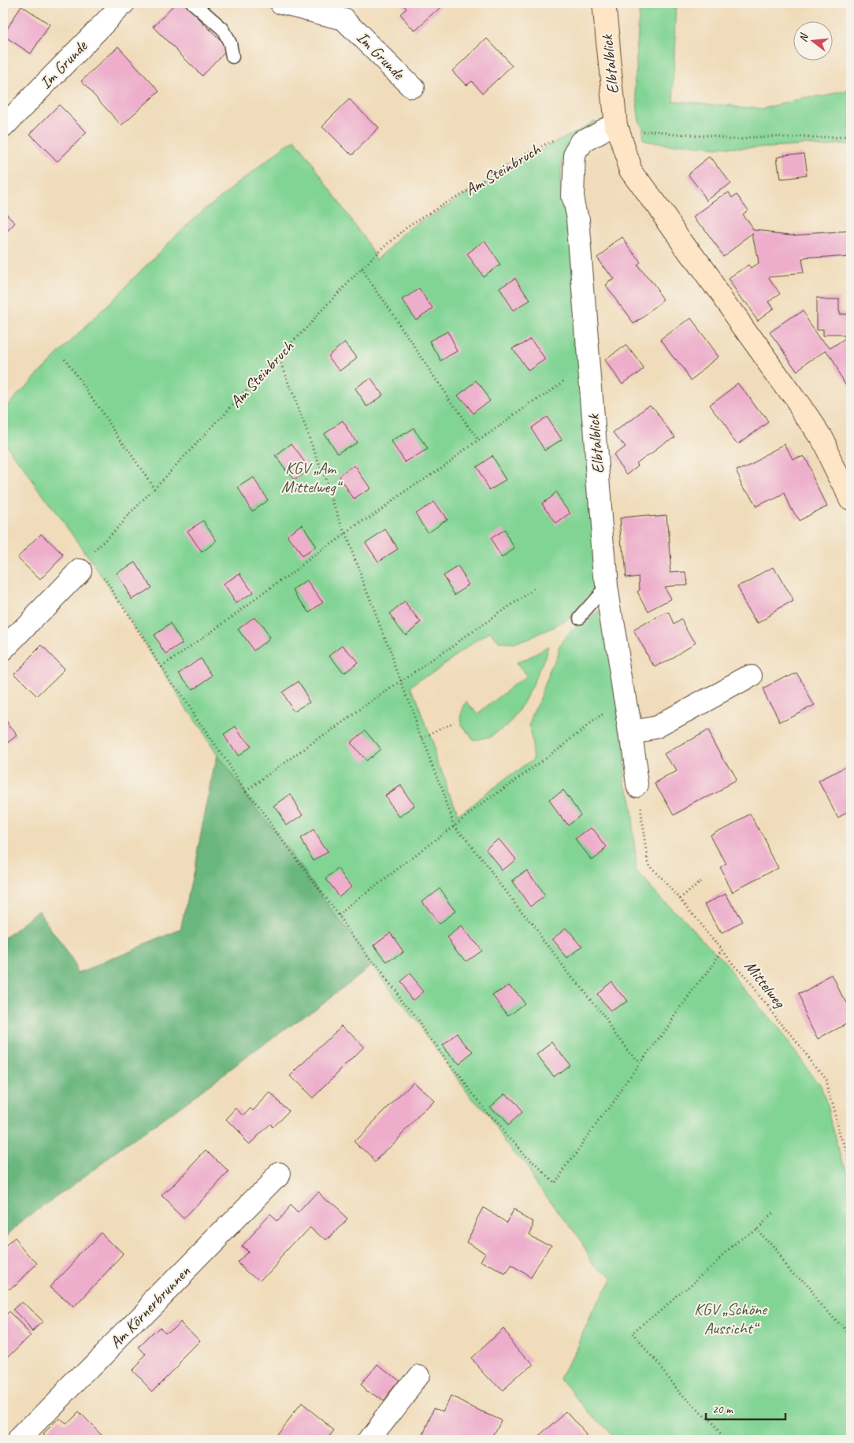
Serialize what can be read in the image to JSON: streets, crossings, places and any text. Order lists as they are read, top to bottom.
{
  "streets": {
    "street": ["Im Grunde", "Elbtalblick", "Am Körnerbrunnen"],
    "path": ["Am Steinbruch", "Mittelweg"]
  },
  "parks": ["KGV „Am Mittelweg“", "KGV „Schöne Aussicht“"],
  "scale_bar": "20 m",
  "north": "left"
}
